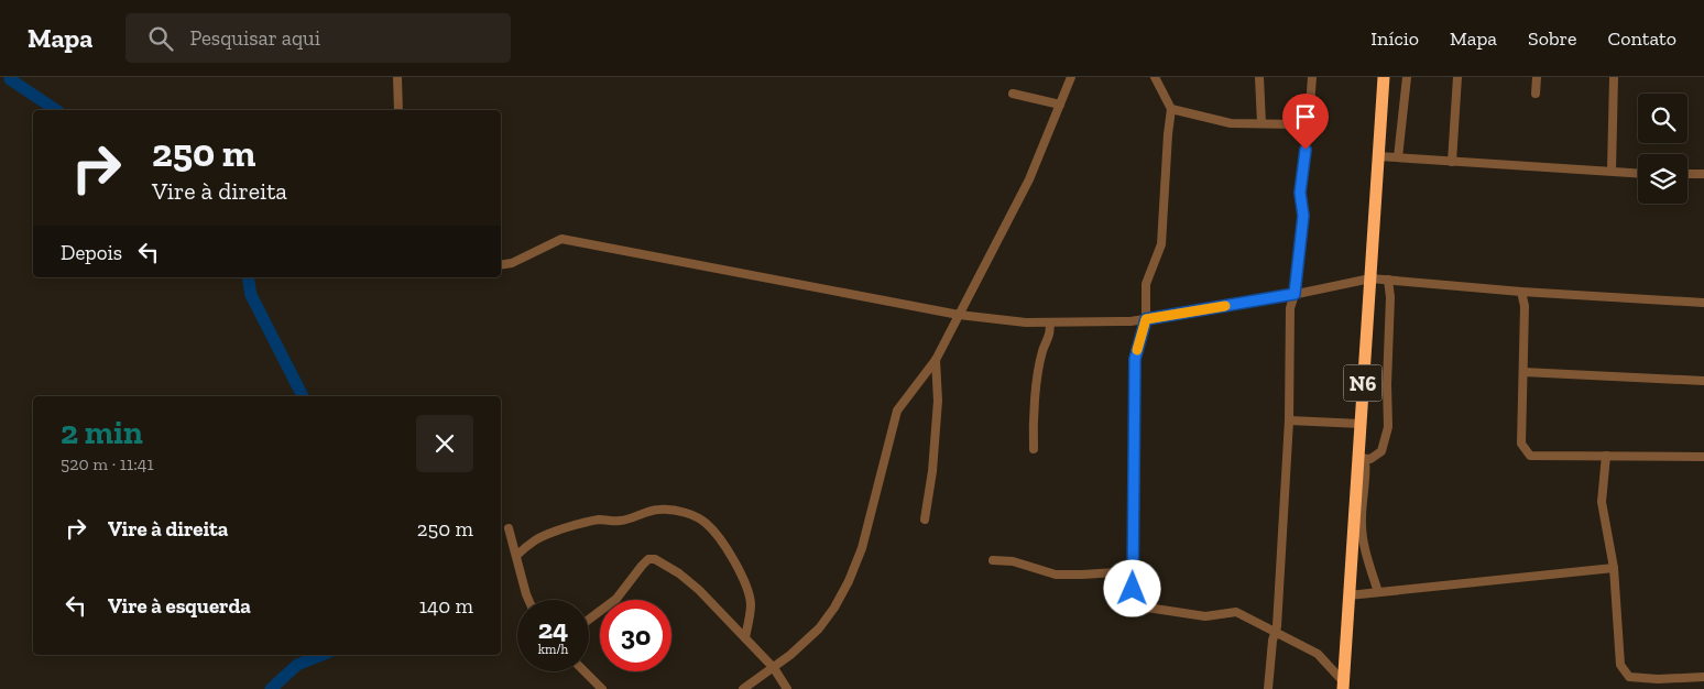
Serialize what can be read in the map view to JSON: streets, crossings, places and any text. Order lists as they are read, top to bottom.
{
  "streets": {
    "highway": ["N6"]
  },
  "page": {
    "header": "Mapa",
    "search": "Pesquisar aqui",
    "nav": [
      "Início",
      "Mapa",
      "Sobre",
      "Contato"
    ],
    "turn": ["250 m", "Vire à direita"],
    "then": "Depois",
    "heading": ["2 min", "520 m · 11:41"],
    "list": [
      {
        "name": "Vire à direita",
        "value": "250 m"
      },
      {
        "name": "Vire à esquerda",
        "value": "140 m"
      }
    ],
    "speed": "24 km/h",
    "limit": "30"
  }
}
